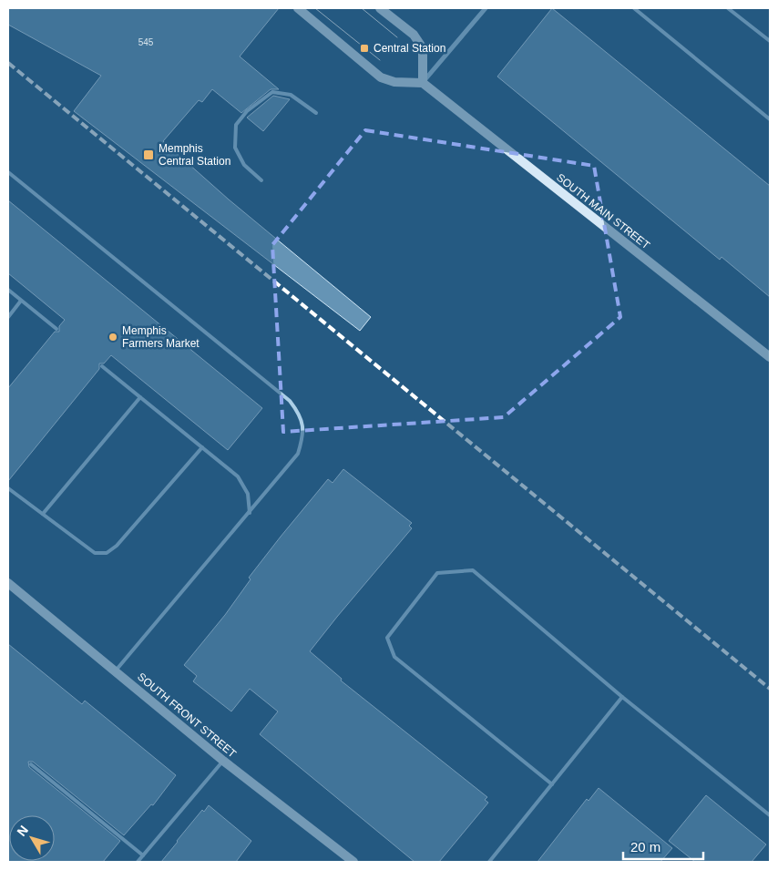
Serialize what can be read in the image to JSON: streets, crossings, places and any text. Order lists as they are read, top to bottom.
{
  "streets": {
    "main road": ["SOUTH MAIN STREET", "SOUTH FRONT STREET"]
  },
  "places": {
    "transit": ["Central Station", "Memphis Central Station"],
    "other": ["Memphis Farmers Market"]
  },
  "house_numbers": ["545"],
  "scale_bar": "20 m",
  "north": "top left"
}
